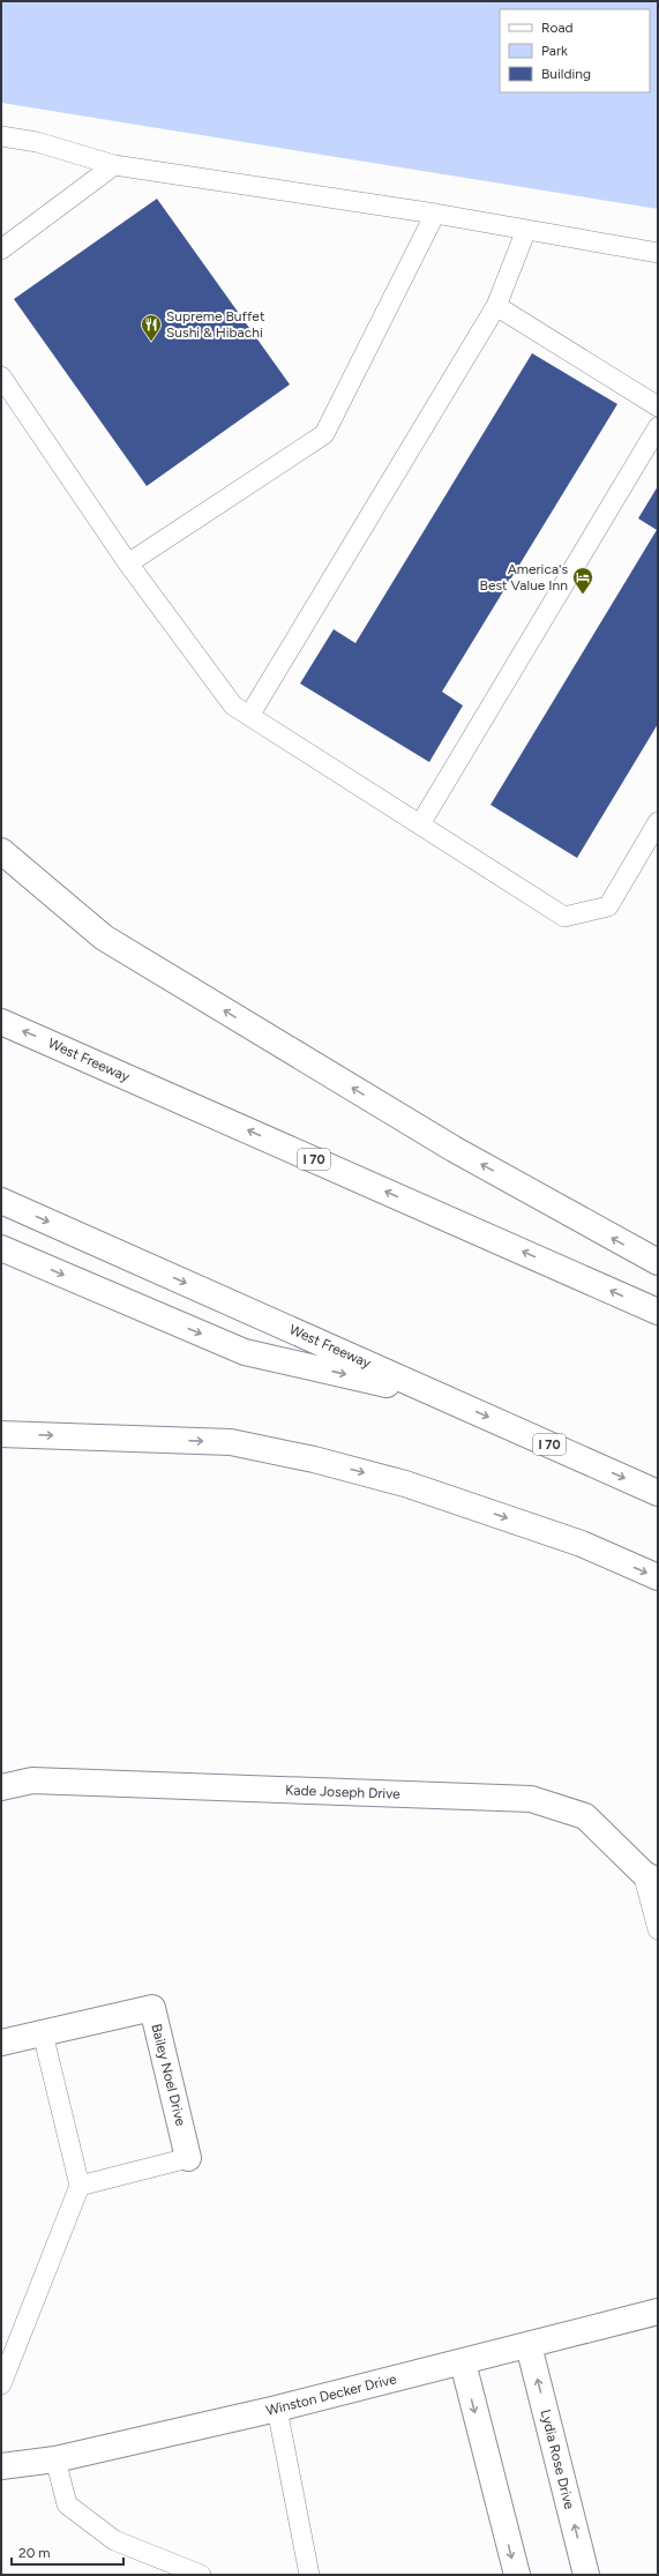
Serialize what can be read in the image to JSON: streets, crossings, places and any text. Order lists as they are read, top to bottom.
{
  "streets": {
    "main road": [
      "West Freeway",
      "I 70",
      "Kade Joseph Drive",
      "Bailey Noel Drive",
      "Winston Decker Drive",
      "Lydia Rose Drive"
    ]
  },
  "crossings": [
    ["Winston Decker Drive", "Lydia Rose Drive"]
  ],
  "places": {
    "restaurant": ["Supreme Buffet Sushi & Hibachi"],
    "hotel": ["America's Best Value Inn"]
  },
  "legend": ["Road", "Park", "Building"],
  "scale_bar": "20 m"
}
